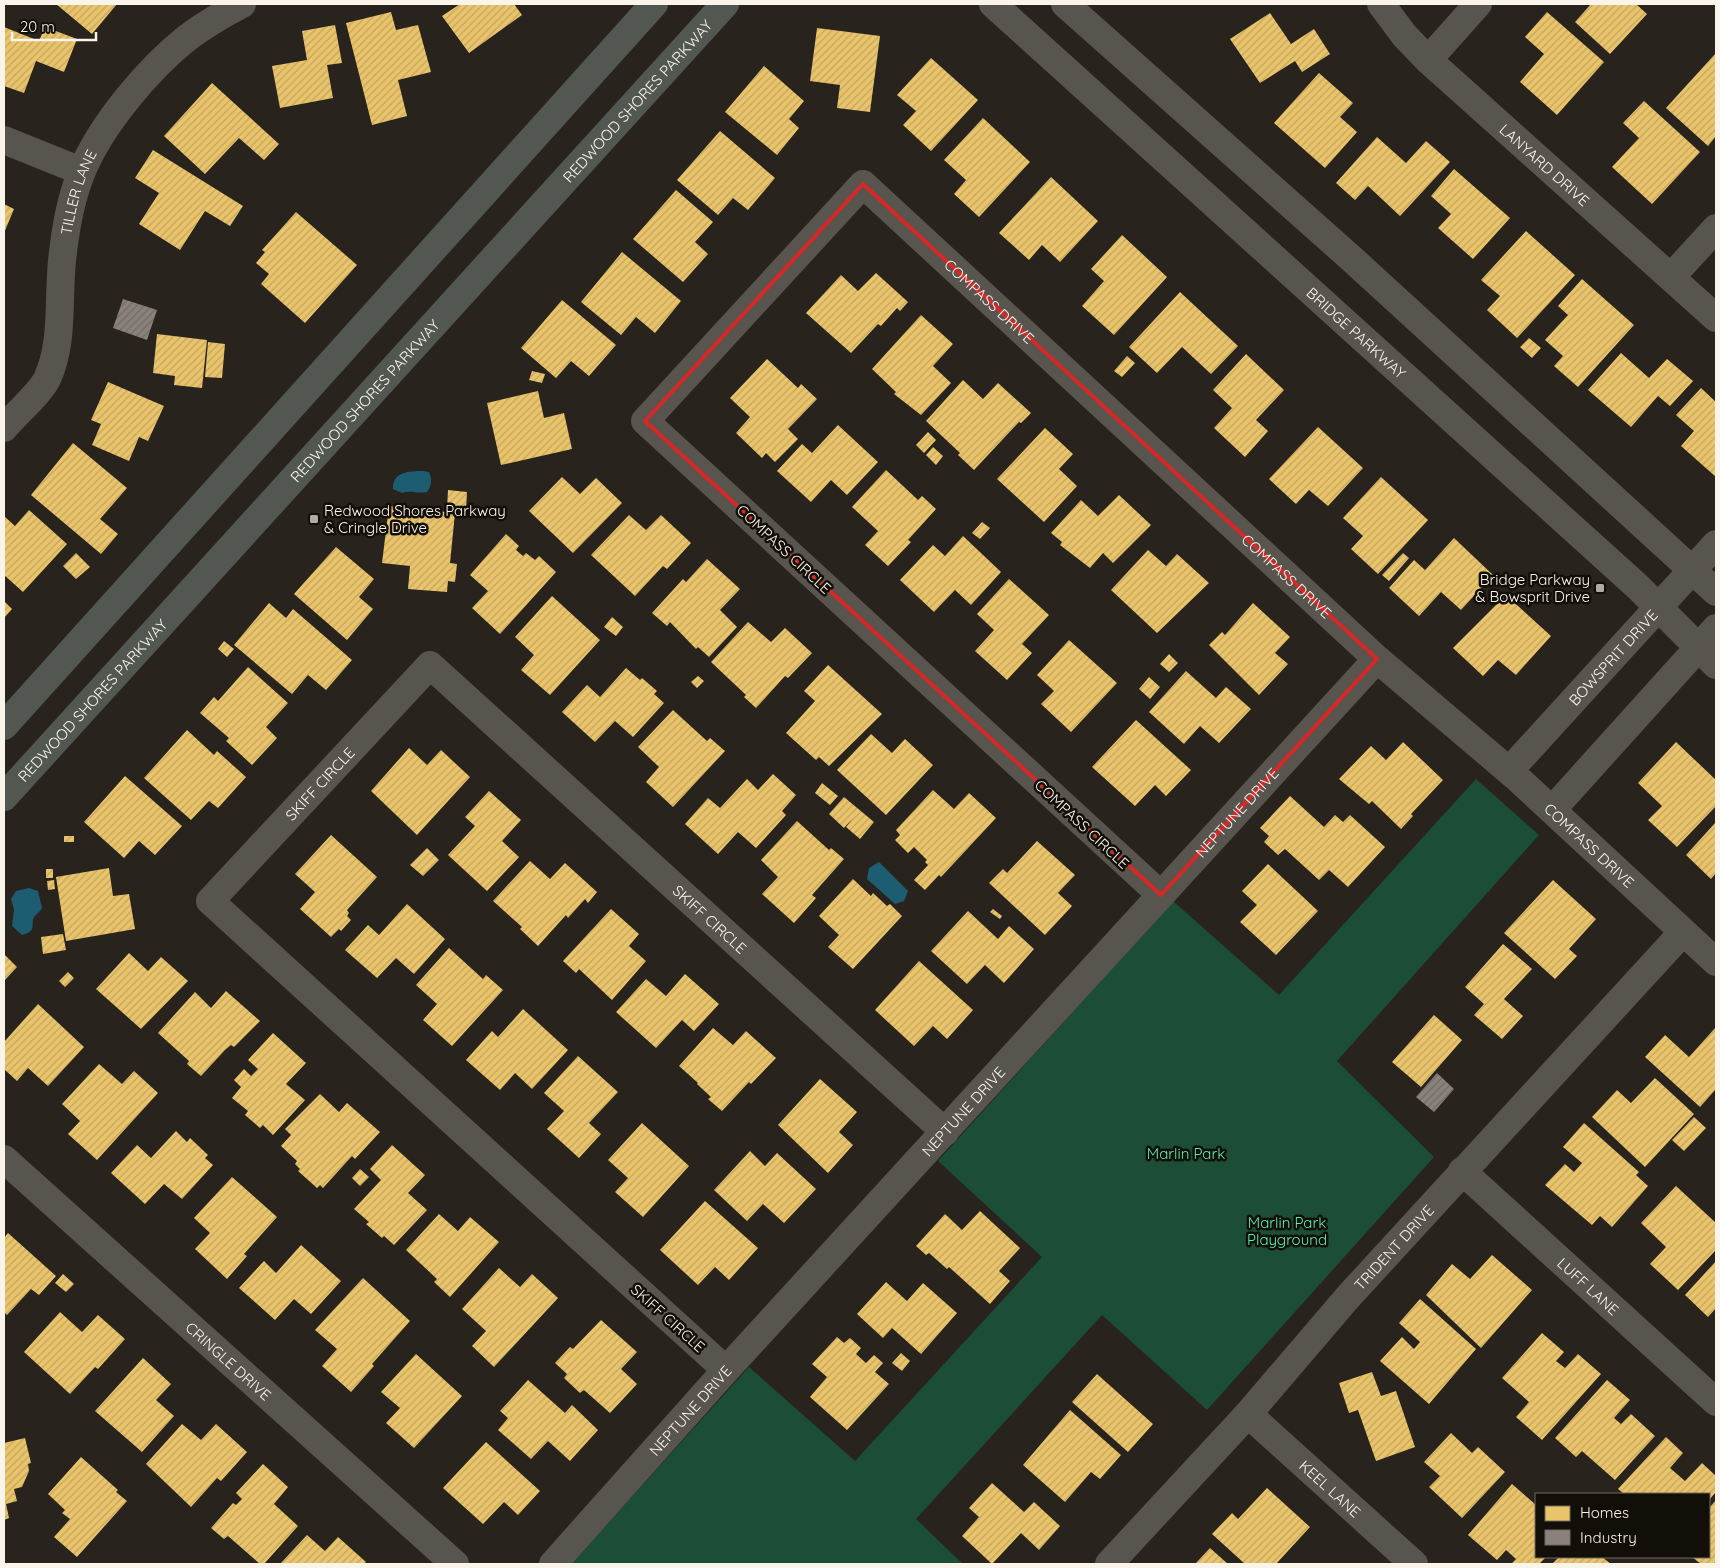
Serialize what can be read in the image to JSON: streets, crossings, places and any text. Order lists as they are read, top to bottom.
{
  "streets": {
    "main road": ["REDWOOD SHORES PARKWAY"],
    "street": [
      "LANYARD DRIVE",
      "TILLER LANE",
      "COMPASS DRIVE",
      "BRIDGE PARKWAY",
      "COMPASS CIRCLE",
      "BOWSPRIT DRIVE",
      "SKIFF CIRCLE",
      "NEPTUNE DRIVE",
      "TRIDENT DRIVE",
      "LUFF LANE",
      "CRINGLE DRIVE",
      "KEEL LANE"
    ]
  },
  "crossings": [
    ["COMPASS DRIVE", "COMPASS CIRCLE"],
    ["COMPASS DRIVE", "BOWSPRIT DRIVE"],
    ["COMPASS DRIVE", "NEPTUNE DRIVE"],
    ["COMPASS DRIVE", "TRIDENT DRIVE"],
    ["BRIDGE PARKWAY", "BOWSPRIT DRIVE"],
    ["COMPASS CIRCLE", "NEPTUNE DRIVE"],
    ["SKIFF CIRCLE", "NEPTUNE DRIVE"],
    ["TRIDENT DRIVE", "LUFF LANE"],
    ["TRIDENT DRIVE", "KEEL LANE"]
  ],
  "parks": ["Marlin Park", "Marlin Park Playground"],
  "places": {
    "transit": ["Redwood Shores Parkway & Cringle Drive", "Bridge Parkway & Bowsprit Drive"]
  },
  "legend": ["Homes", "Industry"],
  "scale_bar": "20 m"
}
